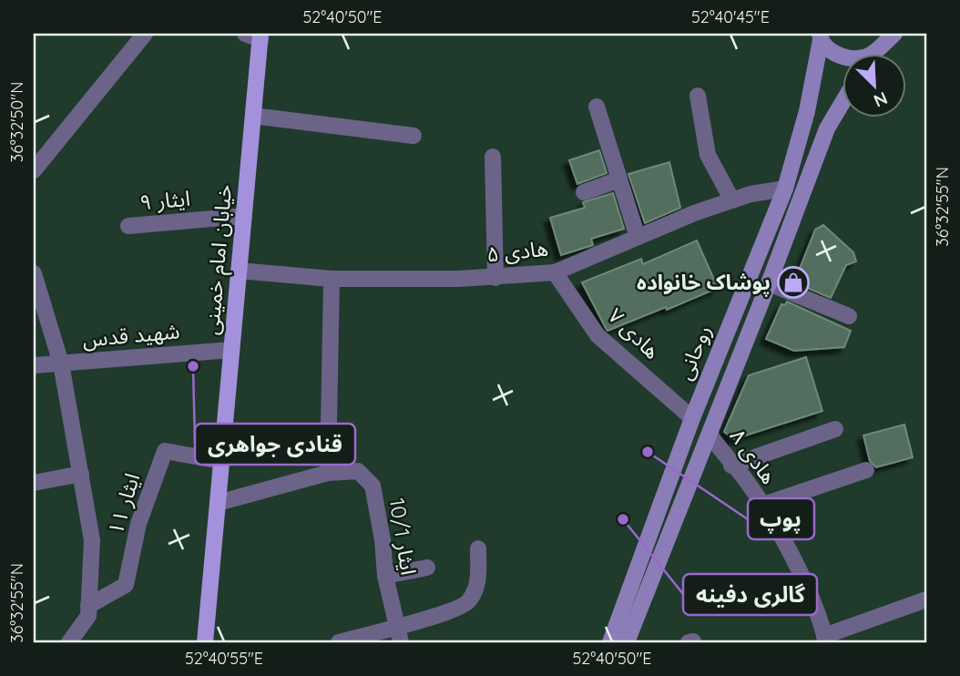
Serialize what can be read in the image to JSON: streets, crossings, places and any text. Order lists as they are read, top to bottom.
{
  "streets": {
    "main road": ["خیابان امام خمینی", "روحانی"],
    "street": [
      "ایثار ۹",
      "هادی ۵",
      "هادی ۷",
      "شهید قدس",
      "هادی ۸",
      "ایثار ۱۱",
      "ایثار 10/1"
    ]
  },
  "crossings": [
    ["ایثار ۹", "خیابان امام خمینی"],
    ["هادی ۵", "خیابان امام خمینی"],
    ["هادی ۵", "هادی ۷"],
    ["هادی ۵", "روحانی"],
    ["خیابان امام خمینی", "شهید قدس"],
    ["خیابان امام خمینی", "ایثار ۱۱"],
    ["خیابان امام خمینی", "ایثار 10/1"],
    ["هادی ۷", "روحانی"]
  ],
  "places": {
    "shop": ["پوشاک خانواده"],
    "other": ["قنادی جواهری", "پوپ", "گالری دفینه"]
  },
  "north": "bottom right",
  "coordinates": [
    "52°40'50\"E",
    "52°40'45\"E",
    "36°32'50\"N",
    "36°32'55\"N",
    "52°40'55\"E"
  ]
}
